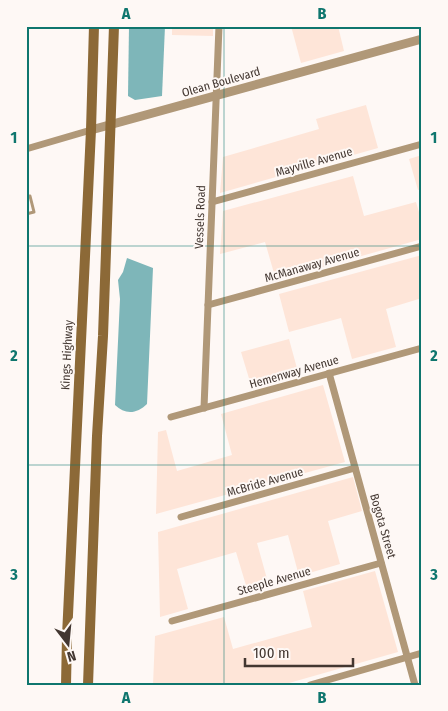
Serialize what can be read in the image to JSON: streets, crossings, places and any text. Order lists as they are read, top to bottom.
{
  "streets": {
    "main road": ["Kings Highway"],
    "street": [
      "Olean Boulevard",
      "Mayville Avenue",
      "Vessels Road",
      "McManaway Avenue",
      "Hemenway Avenue",
      "McBride Avenue",
      "Bogota Street",
      "Steeple Avenue"
    ]
  },
  "crossings": [
    ["Olean Boulevard", "Vessels Road"],
    ["Olean Boulevard", "Kings Highway"],
    ["Mayville Avenue", "Vessels Road"],
    ["Vessels Road", "McManaway Avenue"],
    ["Vessels Road", "Hemenway Avenue"],
    ["Hemenway Avenue", "Bogota Street"],
    ["McBride Avenue", "Bogota Street"],
    ["Bogota Street", "Steeple Avenue"]
  ],
  "scale_bar": "100 m",
  "north": "bottom",
  "grid": {
    "columns": ["A", "B"],
    "rows": ["1", "2", "3"]
  }
}
